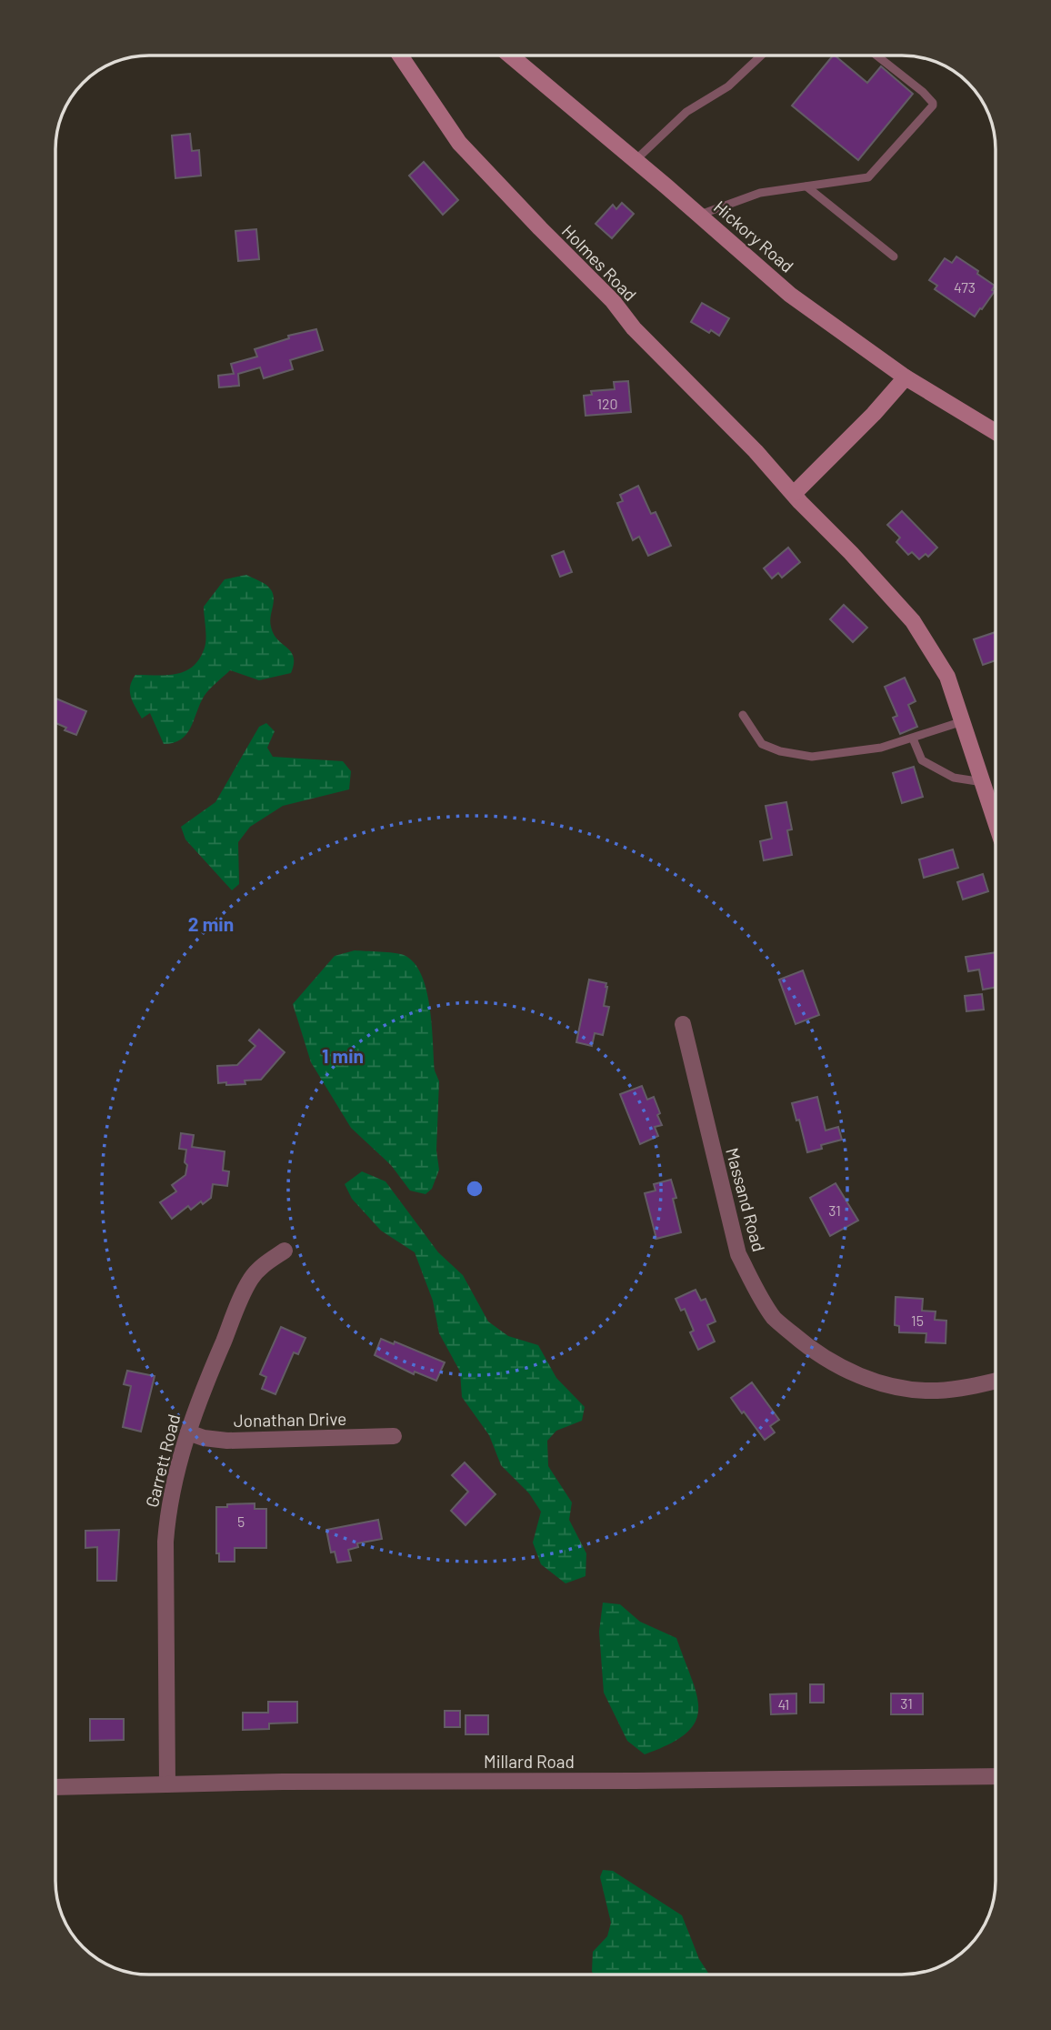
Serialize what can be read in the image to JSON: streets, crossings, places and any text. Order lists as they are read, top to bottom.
{
  "streets": {
    "street": [
      "Hickory Road",
      "Holmes Road",
      "Massand Road",
      "Jonathan Drive",
      "Garrett Road",
      "Millard Road"
    ]
  },
  "crossings": [
    ["Jonathan Drive", "Garrett Road"],
    ["Garrett Road", "Millard Road"]
  ],
  "house_numbers": [
    "473",
    "120",
    "31",
    "15",
    "5",
    "31",
    "41"
  ],
  "rings": ["2 min", "1 min"]
}
